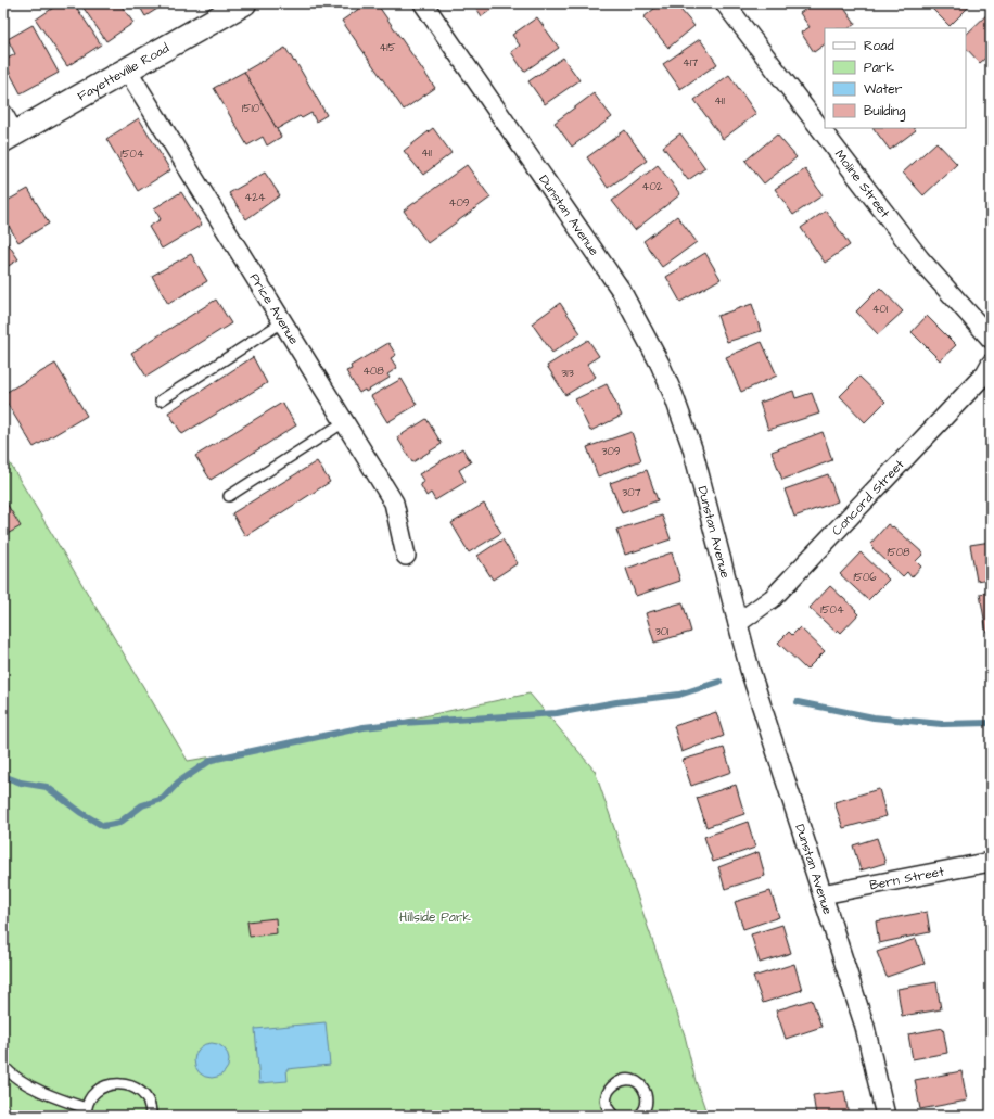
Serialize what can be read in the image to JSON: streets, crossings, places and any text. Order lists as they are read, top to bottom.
{
  "streets": {
    "main road": ["Fayetteville Road"],
    "street": [
      "Moline Street",
      "Dunstan Avenue",
      "Price Avenue",
      "Concord Street",
      "Bern Street"
    ]
  },
  "crossings": [
    ["Fayetteville Road", "Price Avenue"],
    ["Dunstan Avenue", "Concord Street"],
    ["Dunstan Avenue", "Bern Street"]
  ],
  "parks": ["Hillside Park"],
  "house_numbers": [
    "415",
    "417",
    "411",
    "1510",
    "411",
    "1504",
    "402",
    "424",
    "409",
    "401",
    "408",
    "313",
    "309",
    "307",
    "1508",
    "1506",
    "1504",
    "301"
  ],
  "legend": [
    "Road",
    "Park",
    "Water",
    "Building"
  ]
}
